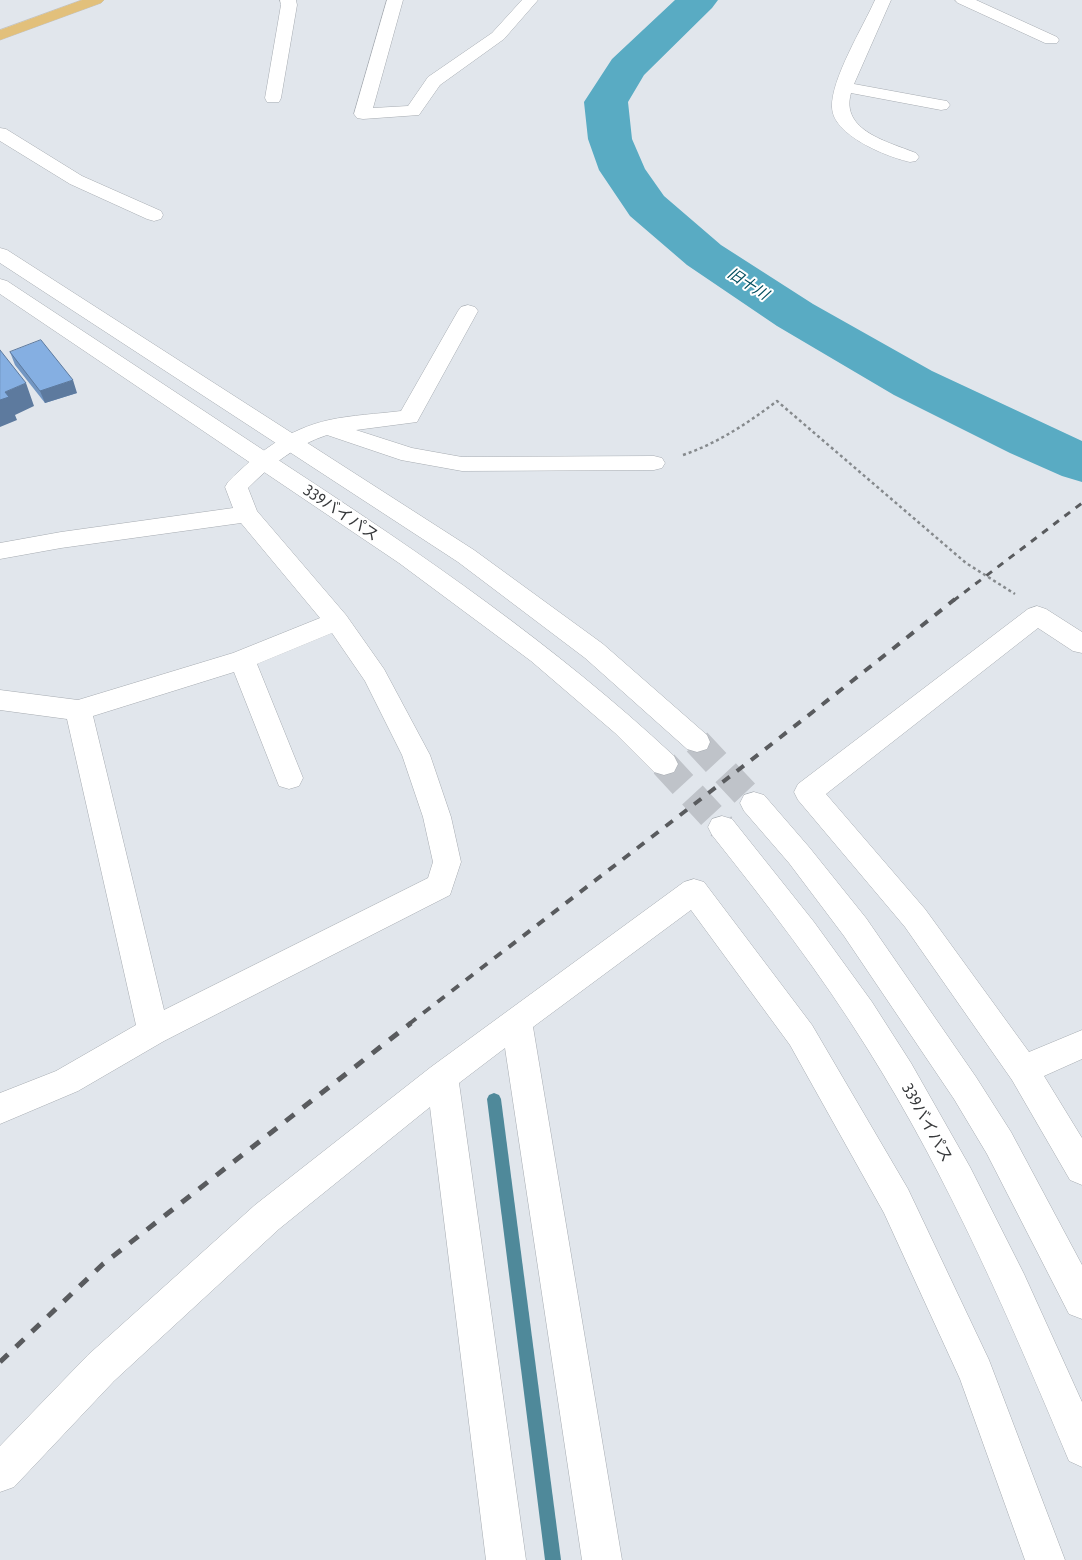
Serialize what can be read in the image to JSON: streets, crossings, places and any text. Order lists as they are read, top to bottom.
{
  "streets": {
    "street": ["339バイパス"]
  },
  "water": ["旧十川"]
}
